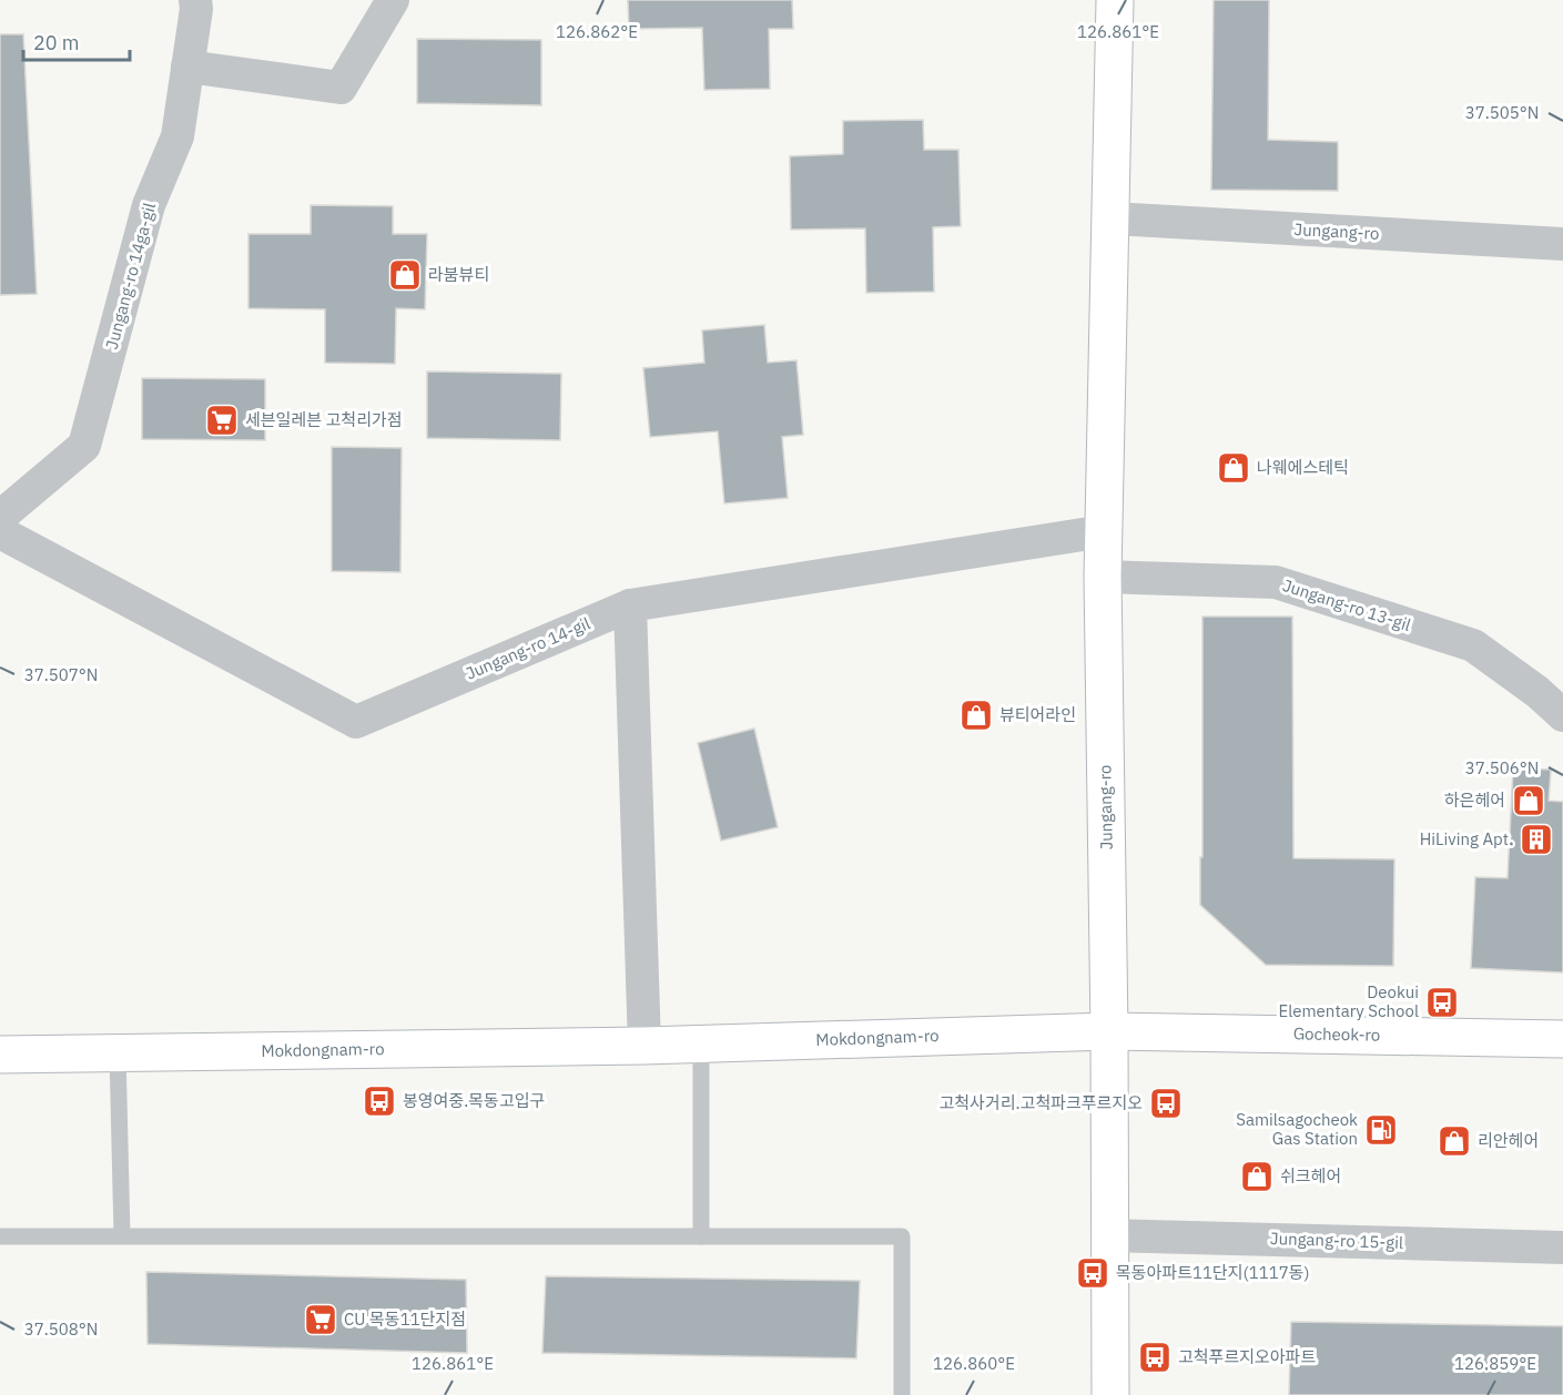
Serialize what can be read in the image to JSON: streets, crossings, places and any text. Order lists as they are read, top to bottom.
{
  "streets": {
    "main road": ["Jungang-ro", "Gocheok-ro", "Mokdongnam-ro"],
    "street": [
      "Jungang-ro 14ga-gil",
      "Jungang-ro 13-gil",
      "Jungang-ro 14-gil",
      "Jungang-ro 15-gil"
    ]
  },
  "crossings": [
    ["Jungang-ro", "Jungang-ro 13-gil"],
    ["Jungang-ro", "Jungang-ro 14-gil"],
    ["Jungang-ro", "Gocheok-ro"],
    ["Jungang-ro", "Mokdongnam-ro"],
    ["Jungang-ro", "Jungang-ro 15-gil"],
    ["Gocheok-ro", "Mokdongnam-ro"]
  ],
  "places": {
    "shop": [
      "라붐뷰티",
      "나웨에스테틱",
      "뷰티어라인",
      "하은헤어",
      "리안헤어",
      "쉬크헤어"
    ],
    "supermarket": ["세븐일레븐 고척리가점", "CU 목동11단지점"],
    "building": ["HiLiving Apt."],
    "bus stop": [
      "Deokui Elementary School",
      "봉영여중.목동고입구",
      "고척사거리.고척파크푸르지오",
      "목동아파트11단지(1117동)",
      "고척푸르지오아파트"
    ],
    "fuel station": ["Samilsagocheok Gas Station"]
  },
  "scale_bar": "20 m",
  "coordinates": [
    "126.862°E",
    "126.861°E",
    "37.505°N",
    "37.507°N",
    "37.506°N",
    "37.508°N",
    "126.860°E",
    "126.859°E"
  ]
}
